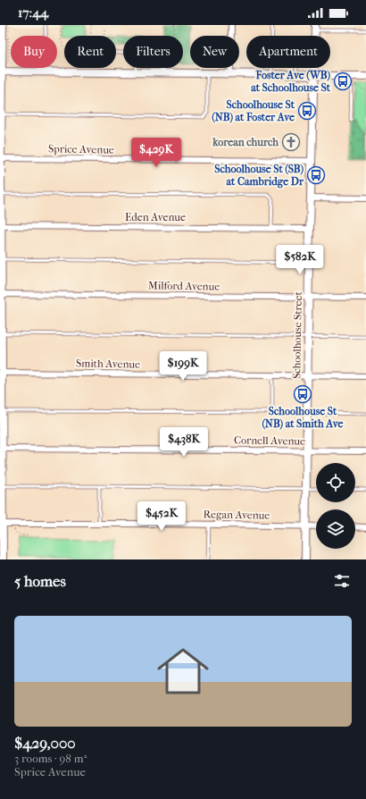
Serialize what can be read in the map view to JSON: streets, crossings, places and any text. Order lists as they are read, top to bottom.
{
  "streets": {
    "street": [
      "Sprice Avenue",
      "Eden Avenue",
      "Milford Avenue",
      "Schoolhouse Street",
      "Smith Avenue",
      "Cornell Avenue",
      "Regan Avenue"
    ]
  },
  "crossings": [
    ["Sprice Avenue", "Schoolhouse Street"],
    ["Eden Avenue", "Schoolhouse Street"],
    ["Milford Avenue", "Schoolhouse Street"],
    ["Schoolhouse Street", "Smith Avenue"],
    ["Schoolhouse Street", "Cornell Avenue"],
    ["Schoolhouse Street", "Regan Avenue"]
  ],
  "places": {
    "bus stop": [
      "Foster Ave (WB) at Schoolhouse St",
      "Schoolhouse St (NB) at Foster Ave",
      "Schoolhouse St (SB) at Cambridge Dr",
      "Schoolhouse St (NB) at Smith Ave"
    ],
    "church": ["korean church"]
  },
  "page": {
    "status": "17:44",
    "chip": [
      "Buy",
      "Rent",
      "Filters",
      "New",
      "Apartment"
    ],
    "price": [
      "$429K",
      "$582K",
      "$199K",
      "$438K",
      "$452K"
    ],
    "heading": "5 homes",
    "list": [
      {
        "name": "$429,000",
        "note": "3 rooms · 98 m² · Sprice Avenue"
      }
    ]
  }
}
